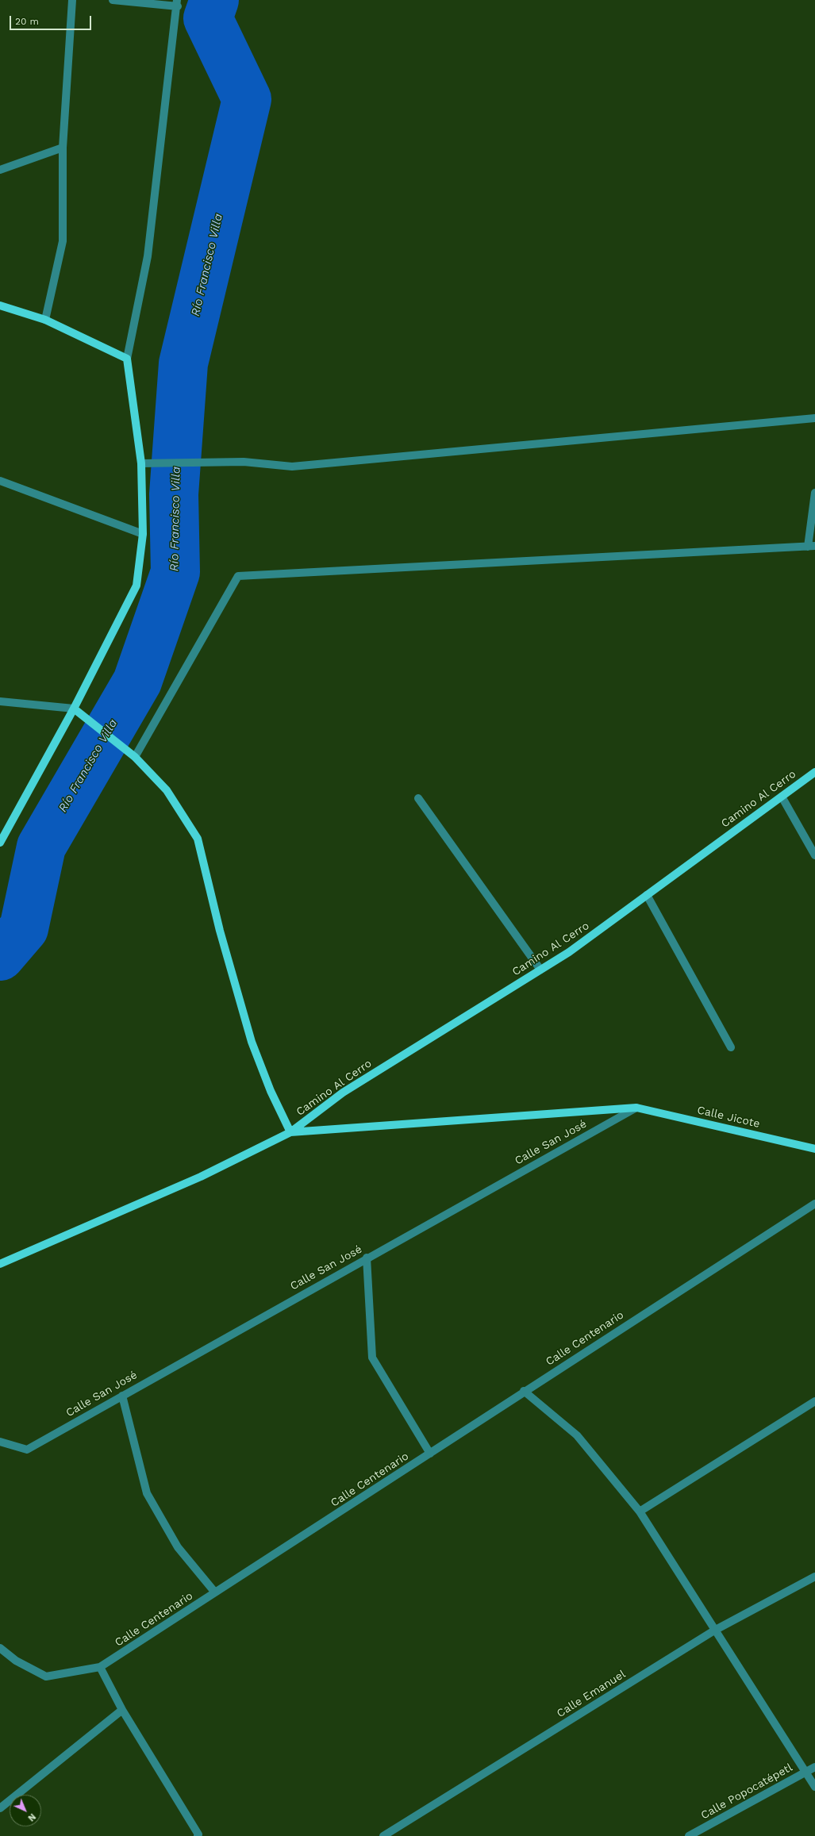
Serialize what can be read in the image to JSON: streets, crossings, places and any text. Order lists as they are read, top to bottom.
{
  "streets": {
    "main road": ["Camino Al Cerro", "Calle Jicote"],
    "street": [
      "Calle San José",
      "Calle Centenario",
      "Calle Emanuel",
      "Calle Popocatépetl"
    ]
  },
  "crossings": [
    ["Camino Al Cerro", "Calle Jicote"],
    ["Calle Jicote", "Calle San José"]
  ],
  "water": ["Río Francisco Villa"],
  "scale_bar": "20 m",
  "north": "bottom right"
}
